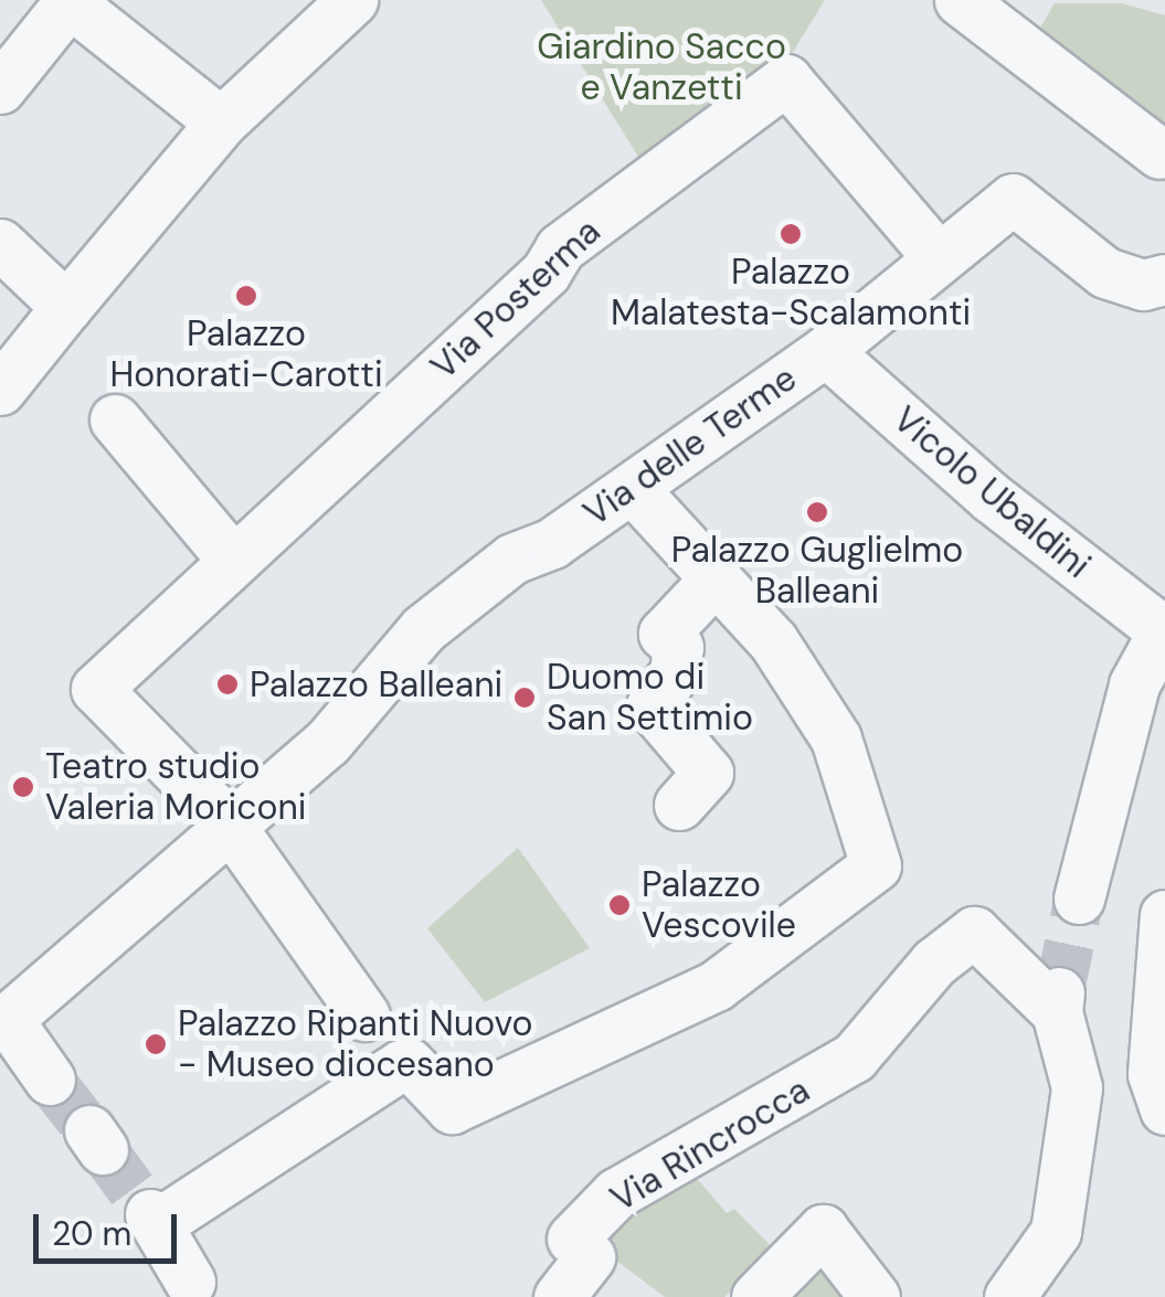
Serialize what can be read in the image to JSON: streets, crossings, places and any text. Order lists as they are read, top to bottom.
{
  "streets": {
    "street": [
      "Via Posterma",
      "Via delle Terme",
      "Vicolo Ubaldini",
      "Via Rincrocca"
    ]
  },
  "crossings": [
    ["Via Posterma", "Via delle Terme"],
    ["Via delle Terme", "Vicolo Ubaldini"]
  ],
  "parks": ["Giardino Sacco e Vanzetti"],
  "places": [
    "Palazzo Malatesta-Scalamonti",
    "Palazzo Honorati-Carotti",
    "Palazzo Guglielmo Balleani",
    "Palazzo Balleani",
    "Duomo di San Settimio",
    "Teatro studio Valeria Moriconi",
    "Palazzo Vescovile",
    "Palazzo Ripanti Nuovo - Museo diocesano"
  ],
  "scale_bar": "20 m"
}
